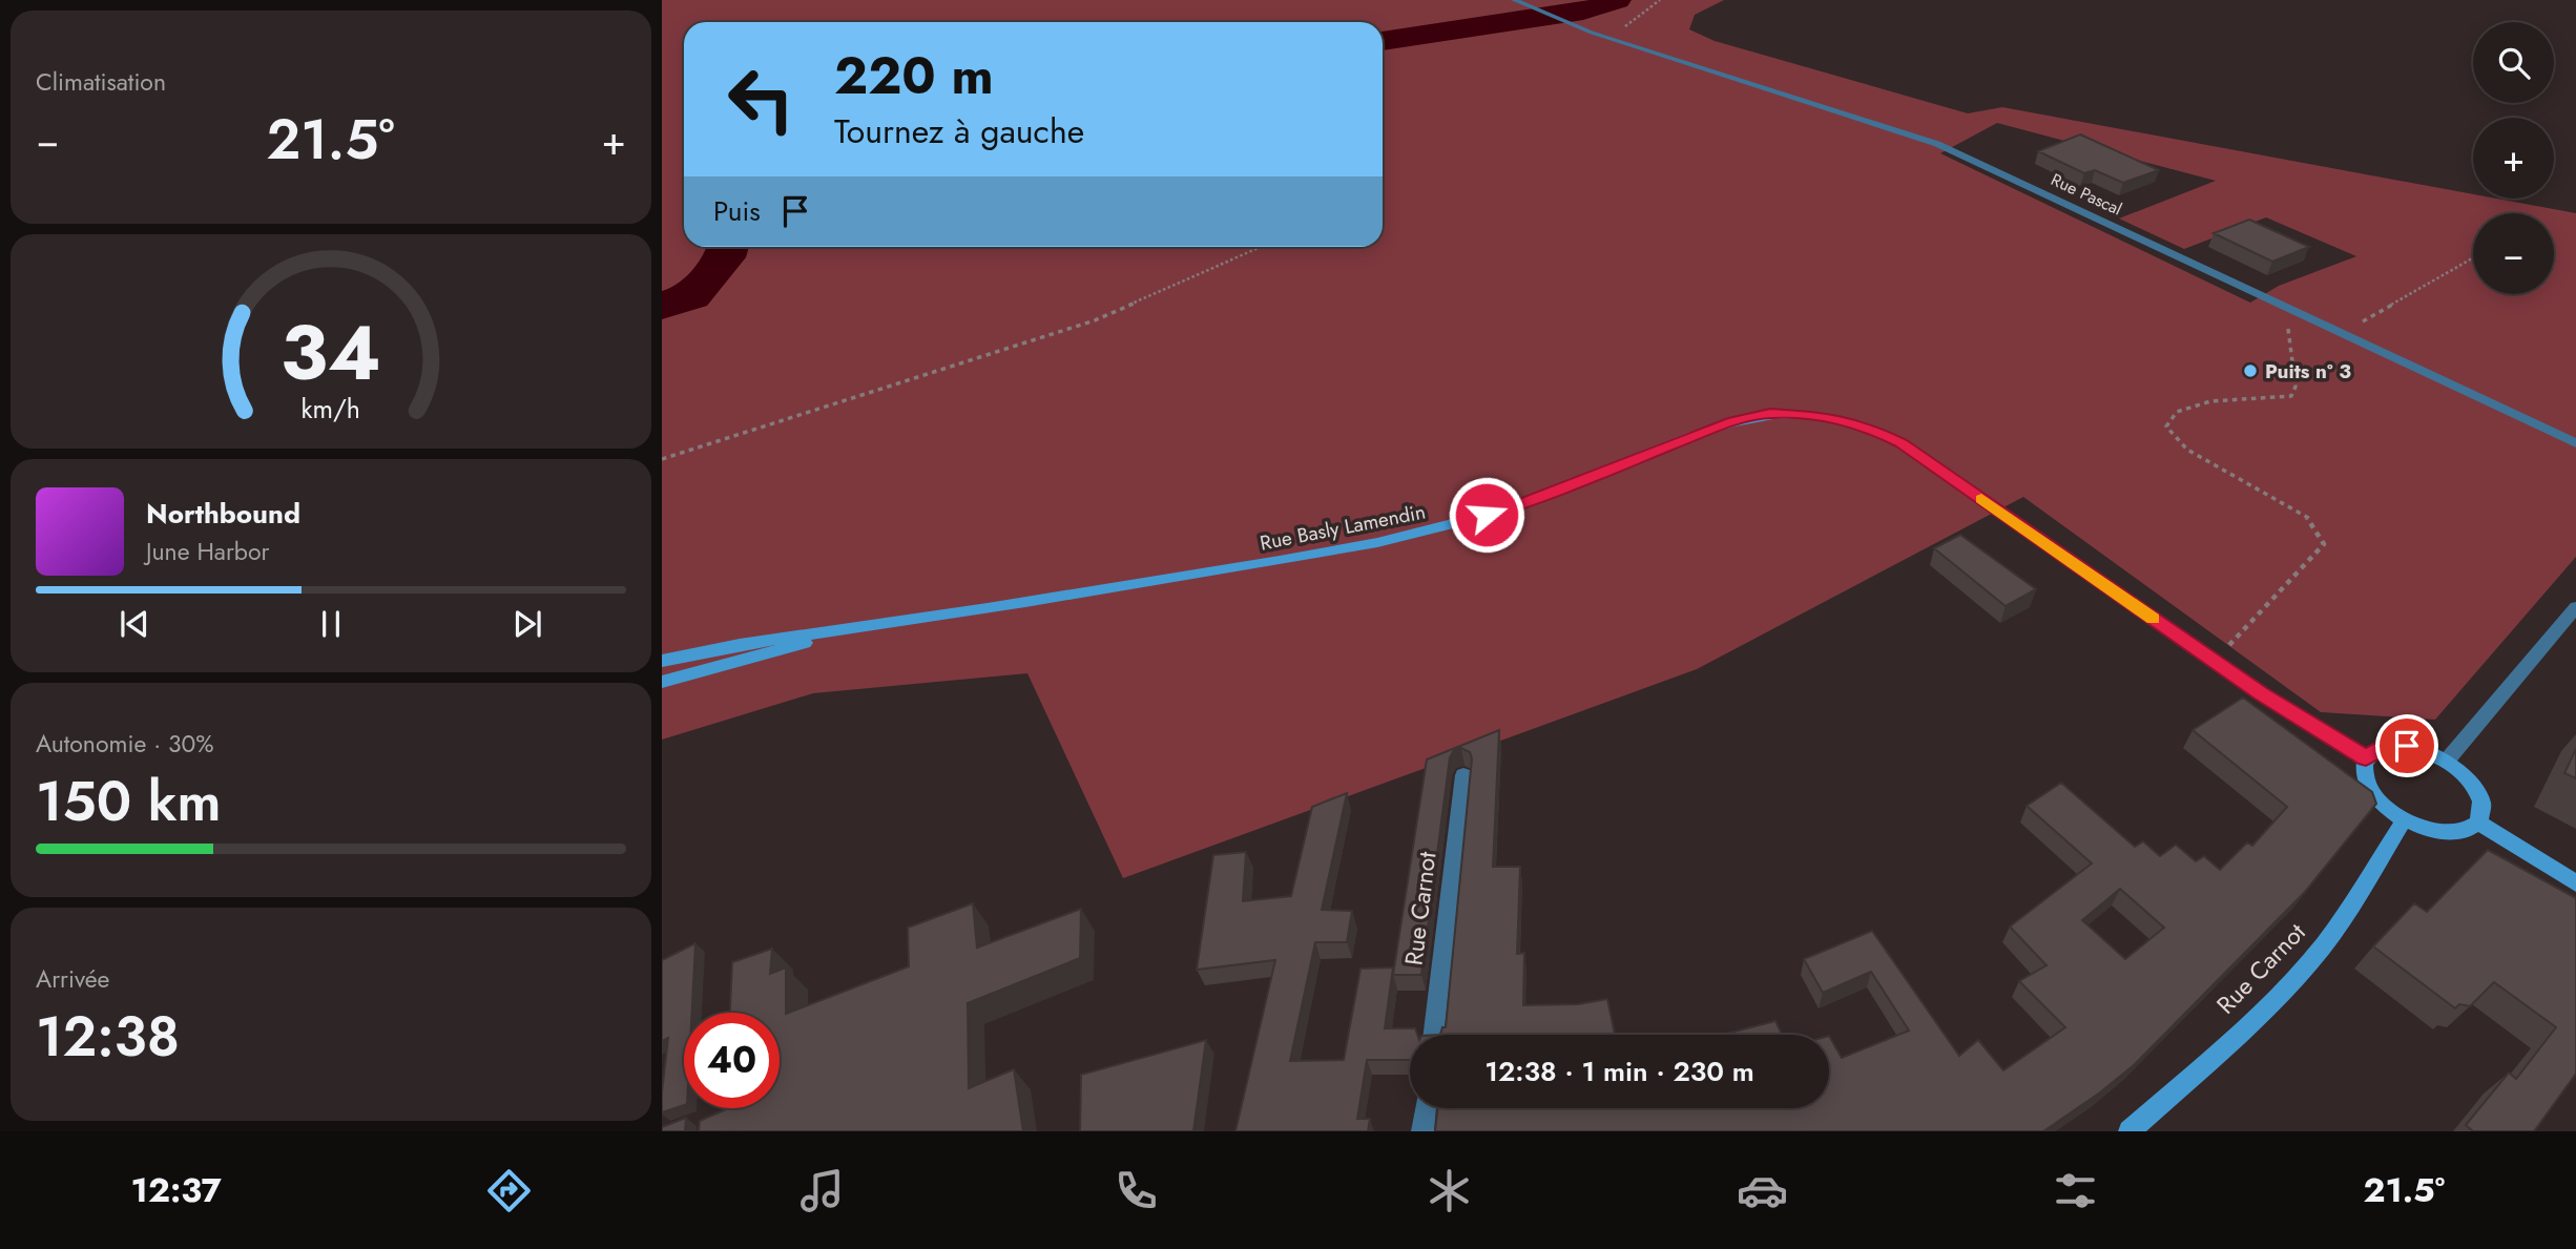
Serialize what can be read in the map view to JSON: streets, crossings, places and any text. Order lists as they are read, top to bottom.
{
  "streets": {
    "street": ["Rue Pascal", "Rue Basly Lamendin", "Rue Carnot"]
  },
  "crossings": [
    ["Rue Basly Lamendin", "Rue Carnot"]
  ],
  "places": ["Puits n° 3"],
  "page": {
    "tile": [
      "Climatisation",
      ["Autonomie · 30%", "150 km"],
      ["Arrivée", "12:38"]
    ],
    "map_buttons": ["+", "−"],
    "turn": ["220 m", "Tournez à gauche"],
    "heat": ["−", "21.5°", "+"],
    "then": "Puis",
    "song": ["Northbound", "June Harbor"],
    "limit": "40",
    "trip": "12:38 · 1 min · 230 m",
    "tabs": ["12:37", "21.5°"],
    "gauge": ["34", "km/h"]
  }
}
